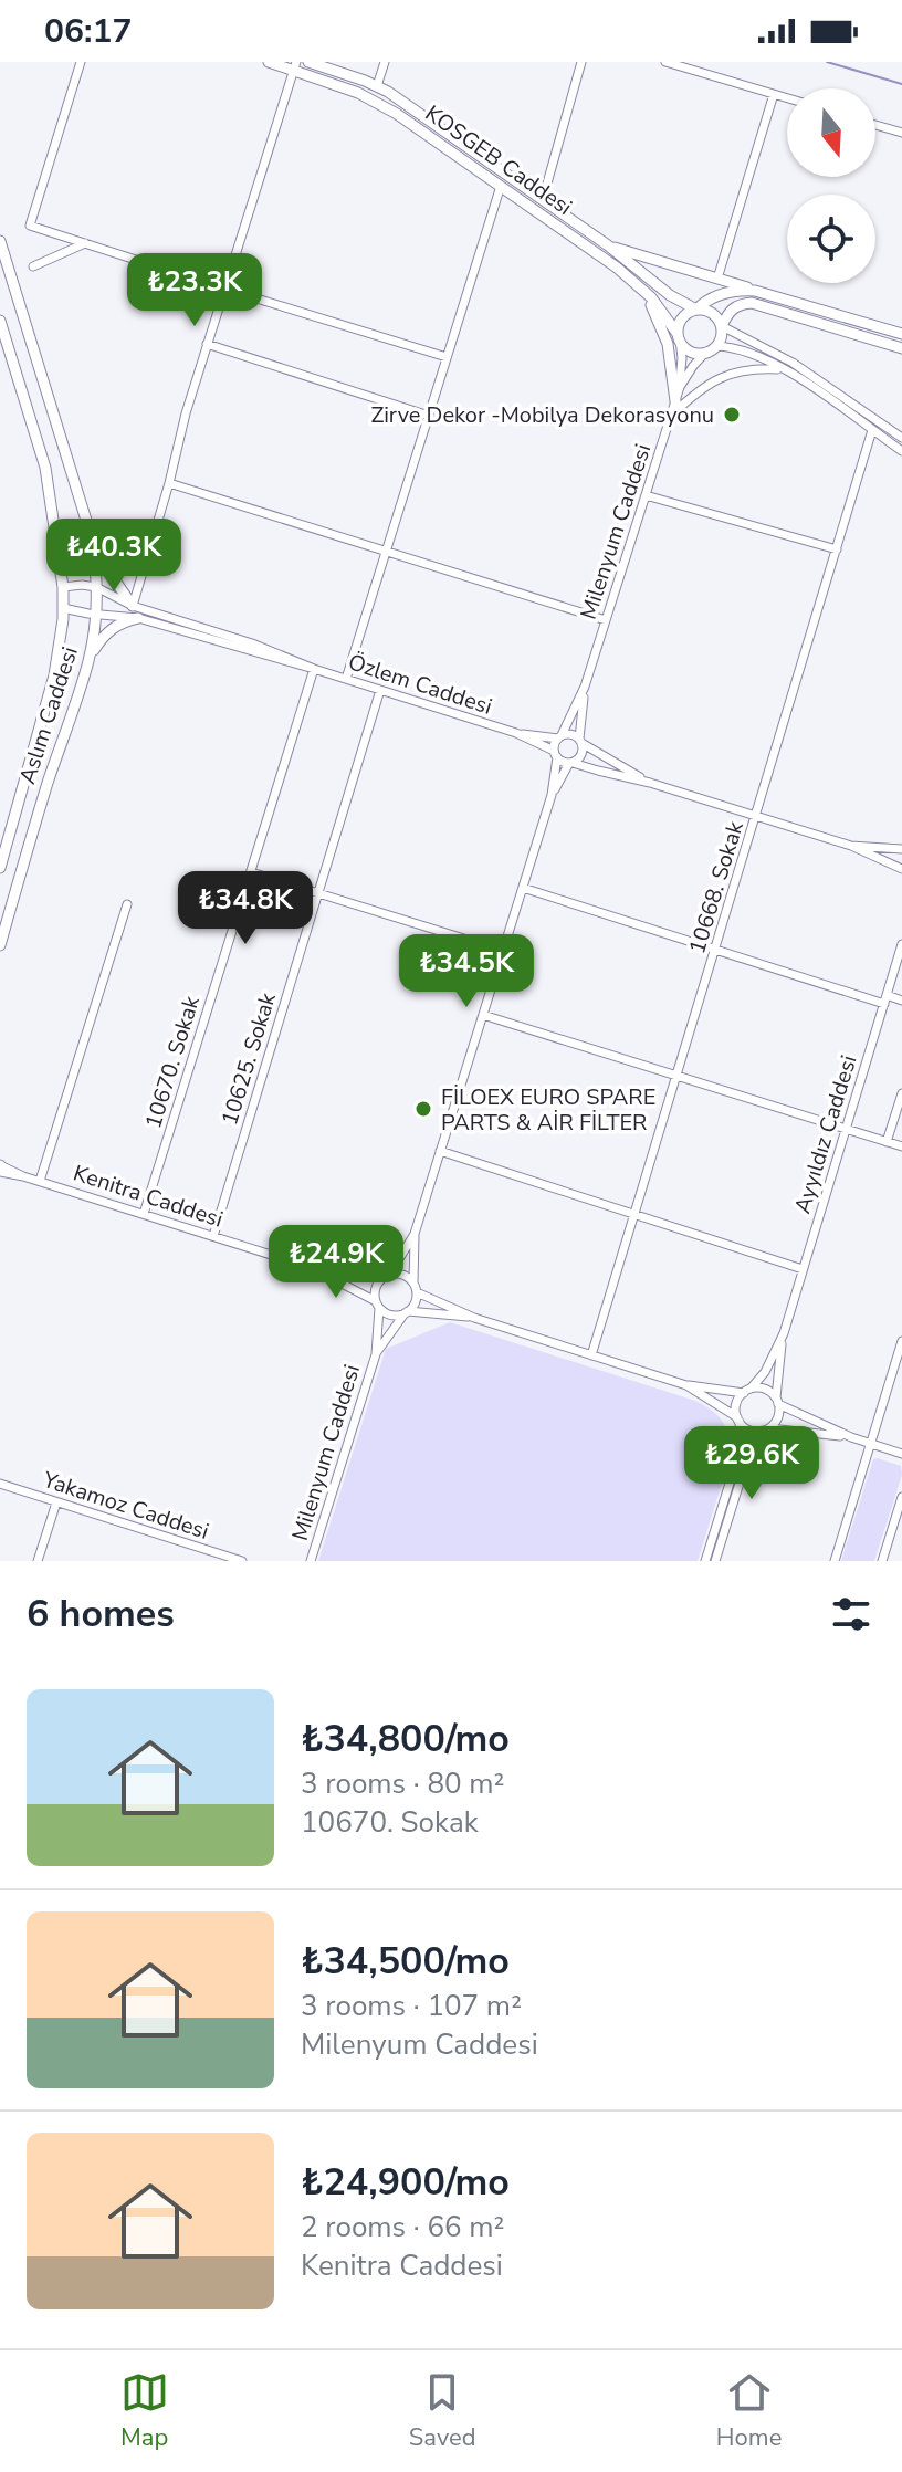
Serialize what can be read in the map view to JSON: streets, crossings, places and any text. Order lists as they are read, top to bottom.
{
  "streets": {
    "main road": ["KOSGEB Caddesi", "Aslım Caddesi"],
    "street": [
      "Milenyum Caddesi",
      "Özlem Caddesi",
      "10668. Sokak",
      "10625. Sokak",
      "10670. Sokak",
      "Ayyıldız Caddesi",
      "Kenitra Caddesi",
      "Yakamoz Caddesi"
    ]
  },
  "crossings": [
    ["KOSGEB Caddesi", "Milenyum Caddesi"],
    ["Özlem Caddesi", "Aslım Caddesi"],
    ["Özlem Caddesi", "10625. Sokak"],
    ["Özlem Caddesi", "10670. Sokak"],
    ["10625. Sokak", "Kenitra Caddesi"],
    ["10670. Sokak", "Kenitra Caddesi"]
  ],
  "places": ["Zirve Dekor -Mobilya Dekorasyonu", "FİLOEX EURO SPARE PARTS & AİR FİLTER"],
  "north": "bottom",
  "page": {
    "status": "06:17",
    "price": [
      "₺23.3K",
      "₺40.3K",
      "₺34.8K",
      "₺34.5K",
      "₺24.9K",
      "₺29.6K"
    ],
    "heading": "6 homes",
    "list": [
      {
        "name": "₺34,800/mo",
        "note": "3 rooms · 80 m² · 10670. Sokak"
      },
      {
        "name": "₺34,500/mo",
        "note": "3 rooms · 107 m² · Milenyum Caddesi"
      },
      {
        "name": "₺24,900/mo",
        "note": "2 rooms · 66 m² · Kenitra Caddesi"
      }
    ],
    "tabs": ["Map", "Saved", "Home"]
  }
}
